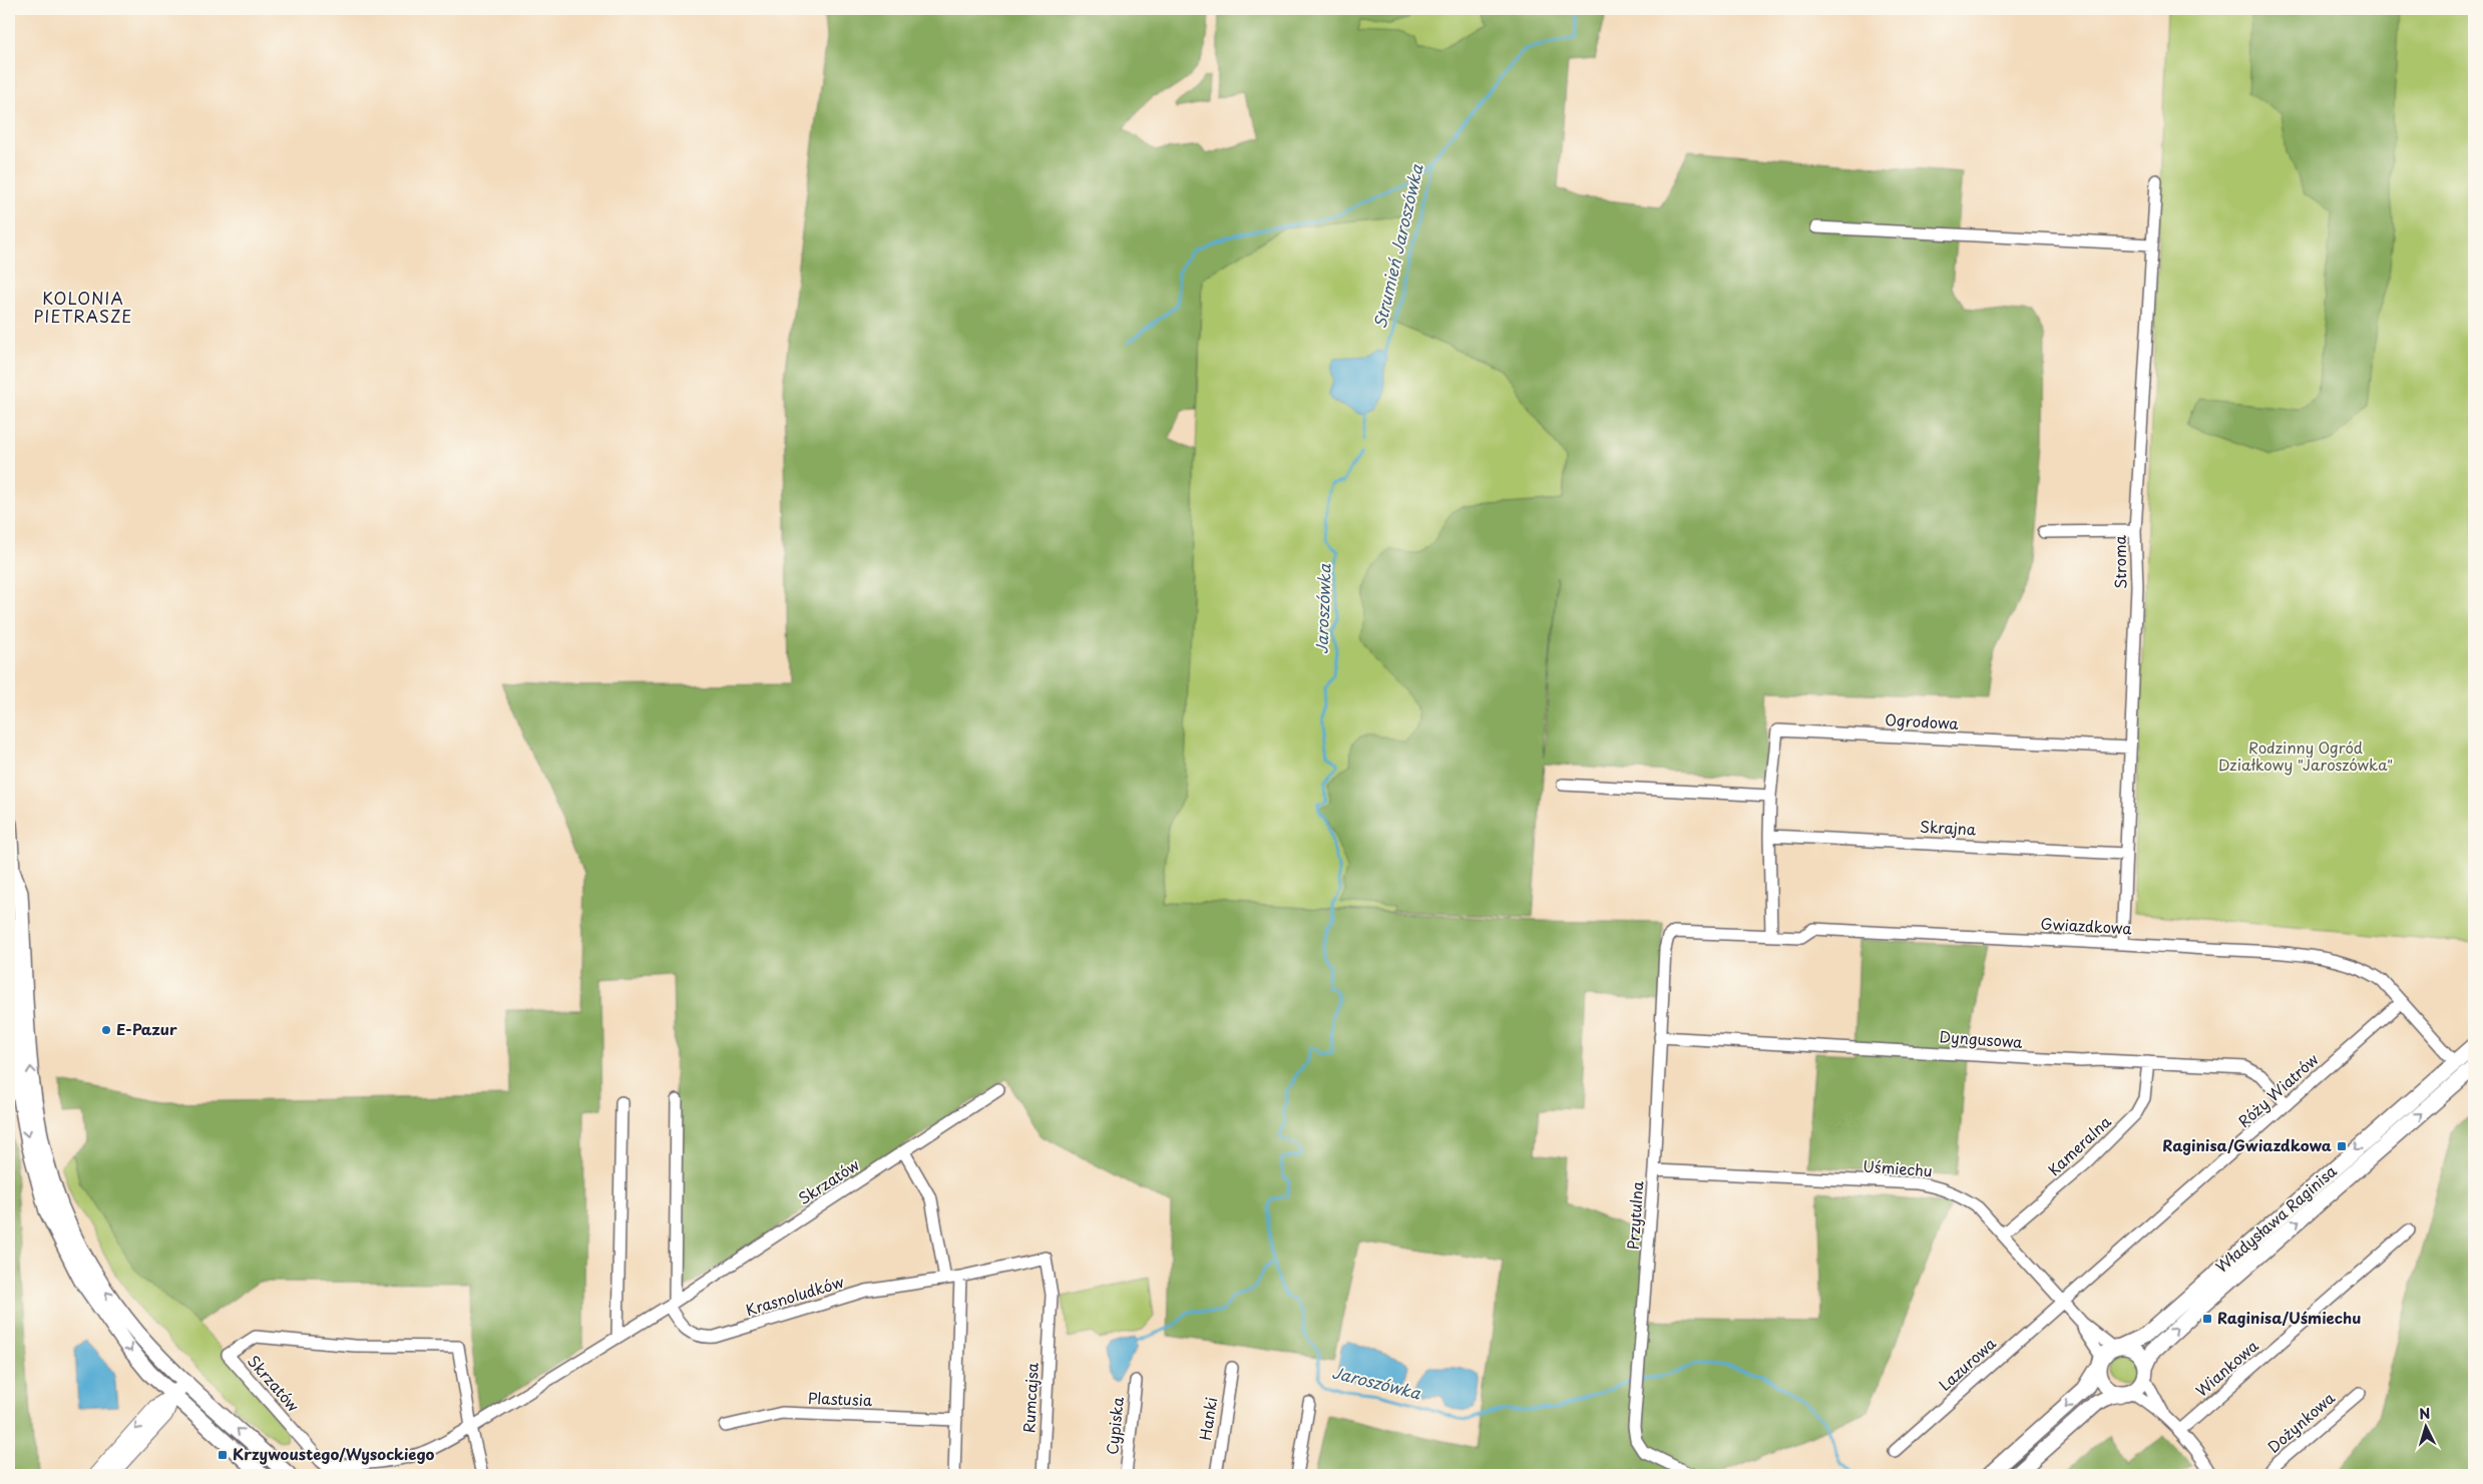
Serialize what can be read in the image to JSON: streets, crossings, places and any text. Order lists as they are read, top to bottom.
{
  "streets": {
    "main road": ["Władysława Raginisa"],
    "street": [
      "Stroma",
      "Ogrodowa",
      "Skrajna",
      "Gwiazdkowa",
      "Dyngusowa",
      "Róży Wiatrów",
      "Kameralna",
      "Uśmiechu",
      "Skrzatów",
      "Przytulna",
      "Krasnoludków",
      "Lazurowa",
      "Wiankowa",
      "Rumcajsa",
      "Plastusia",
      "Hanki",
      "Dożynkowa",
      "Cypiska"
    ]
  },
  "crossings": [
    ["Stroma", "Ogrodowa"],
    ["Stroma", "Skrajna"],
    ["Stroma", "Gwiazdkowa"],
    ["Ogrodowa", "Skrajna"],
    ["Ogrodowa", "Gwiazdkowa"],
    ["Gwiazdkowa", "Róży Wiatrów"],
    ["Gwiazdkowa", "Przytulna"],
    ["Gwiazdkowa", "Władysława Raginisa"],
    ["Dyngusowa", "Róży Wiatrów"],
    ["Dyngusowa", "Kameralna"],
    ["Dyngusowa", "Przytulna"],
    ["Róży Wiatrów", "Uśmiechu"],
    ["Róży Wiatrów", "Lazurowa"],
    ["Kameralna", "Uśmiechu"],
    ["Uśmiechu", "Przytulna"],
    ["Uśmiechu", "Władysława Raginisa"],
    ["Uśmiechu", "Lazurowa"],
    ["Skrzatów", "Krasnoludków"],
    ["Krasnoludków", "Rumcajsa"]
  ],
  "districts": ["KOLONIA PIETRASZE"],
  "water": ["Strumień Jaroszówka", "Jaroszówka"],
  "parks": ["Rodzinny Ogród Działkowy \"Jaroszówka\""],
  "places": {
    "other": ["E-Pazur"],
    "transit": ["Raginisa/Gwiazdkowa", "Raginisa/Uśmiechu", "Krzywoustego/Wysockiego"]
  },
  "north": "top"
}
